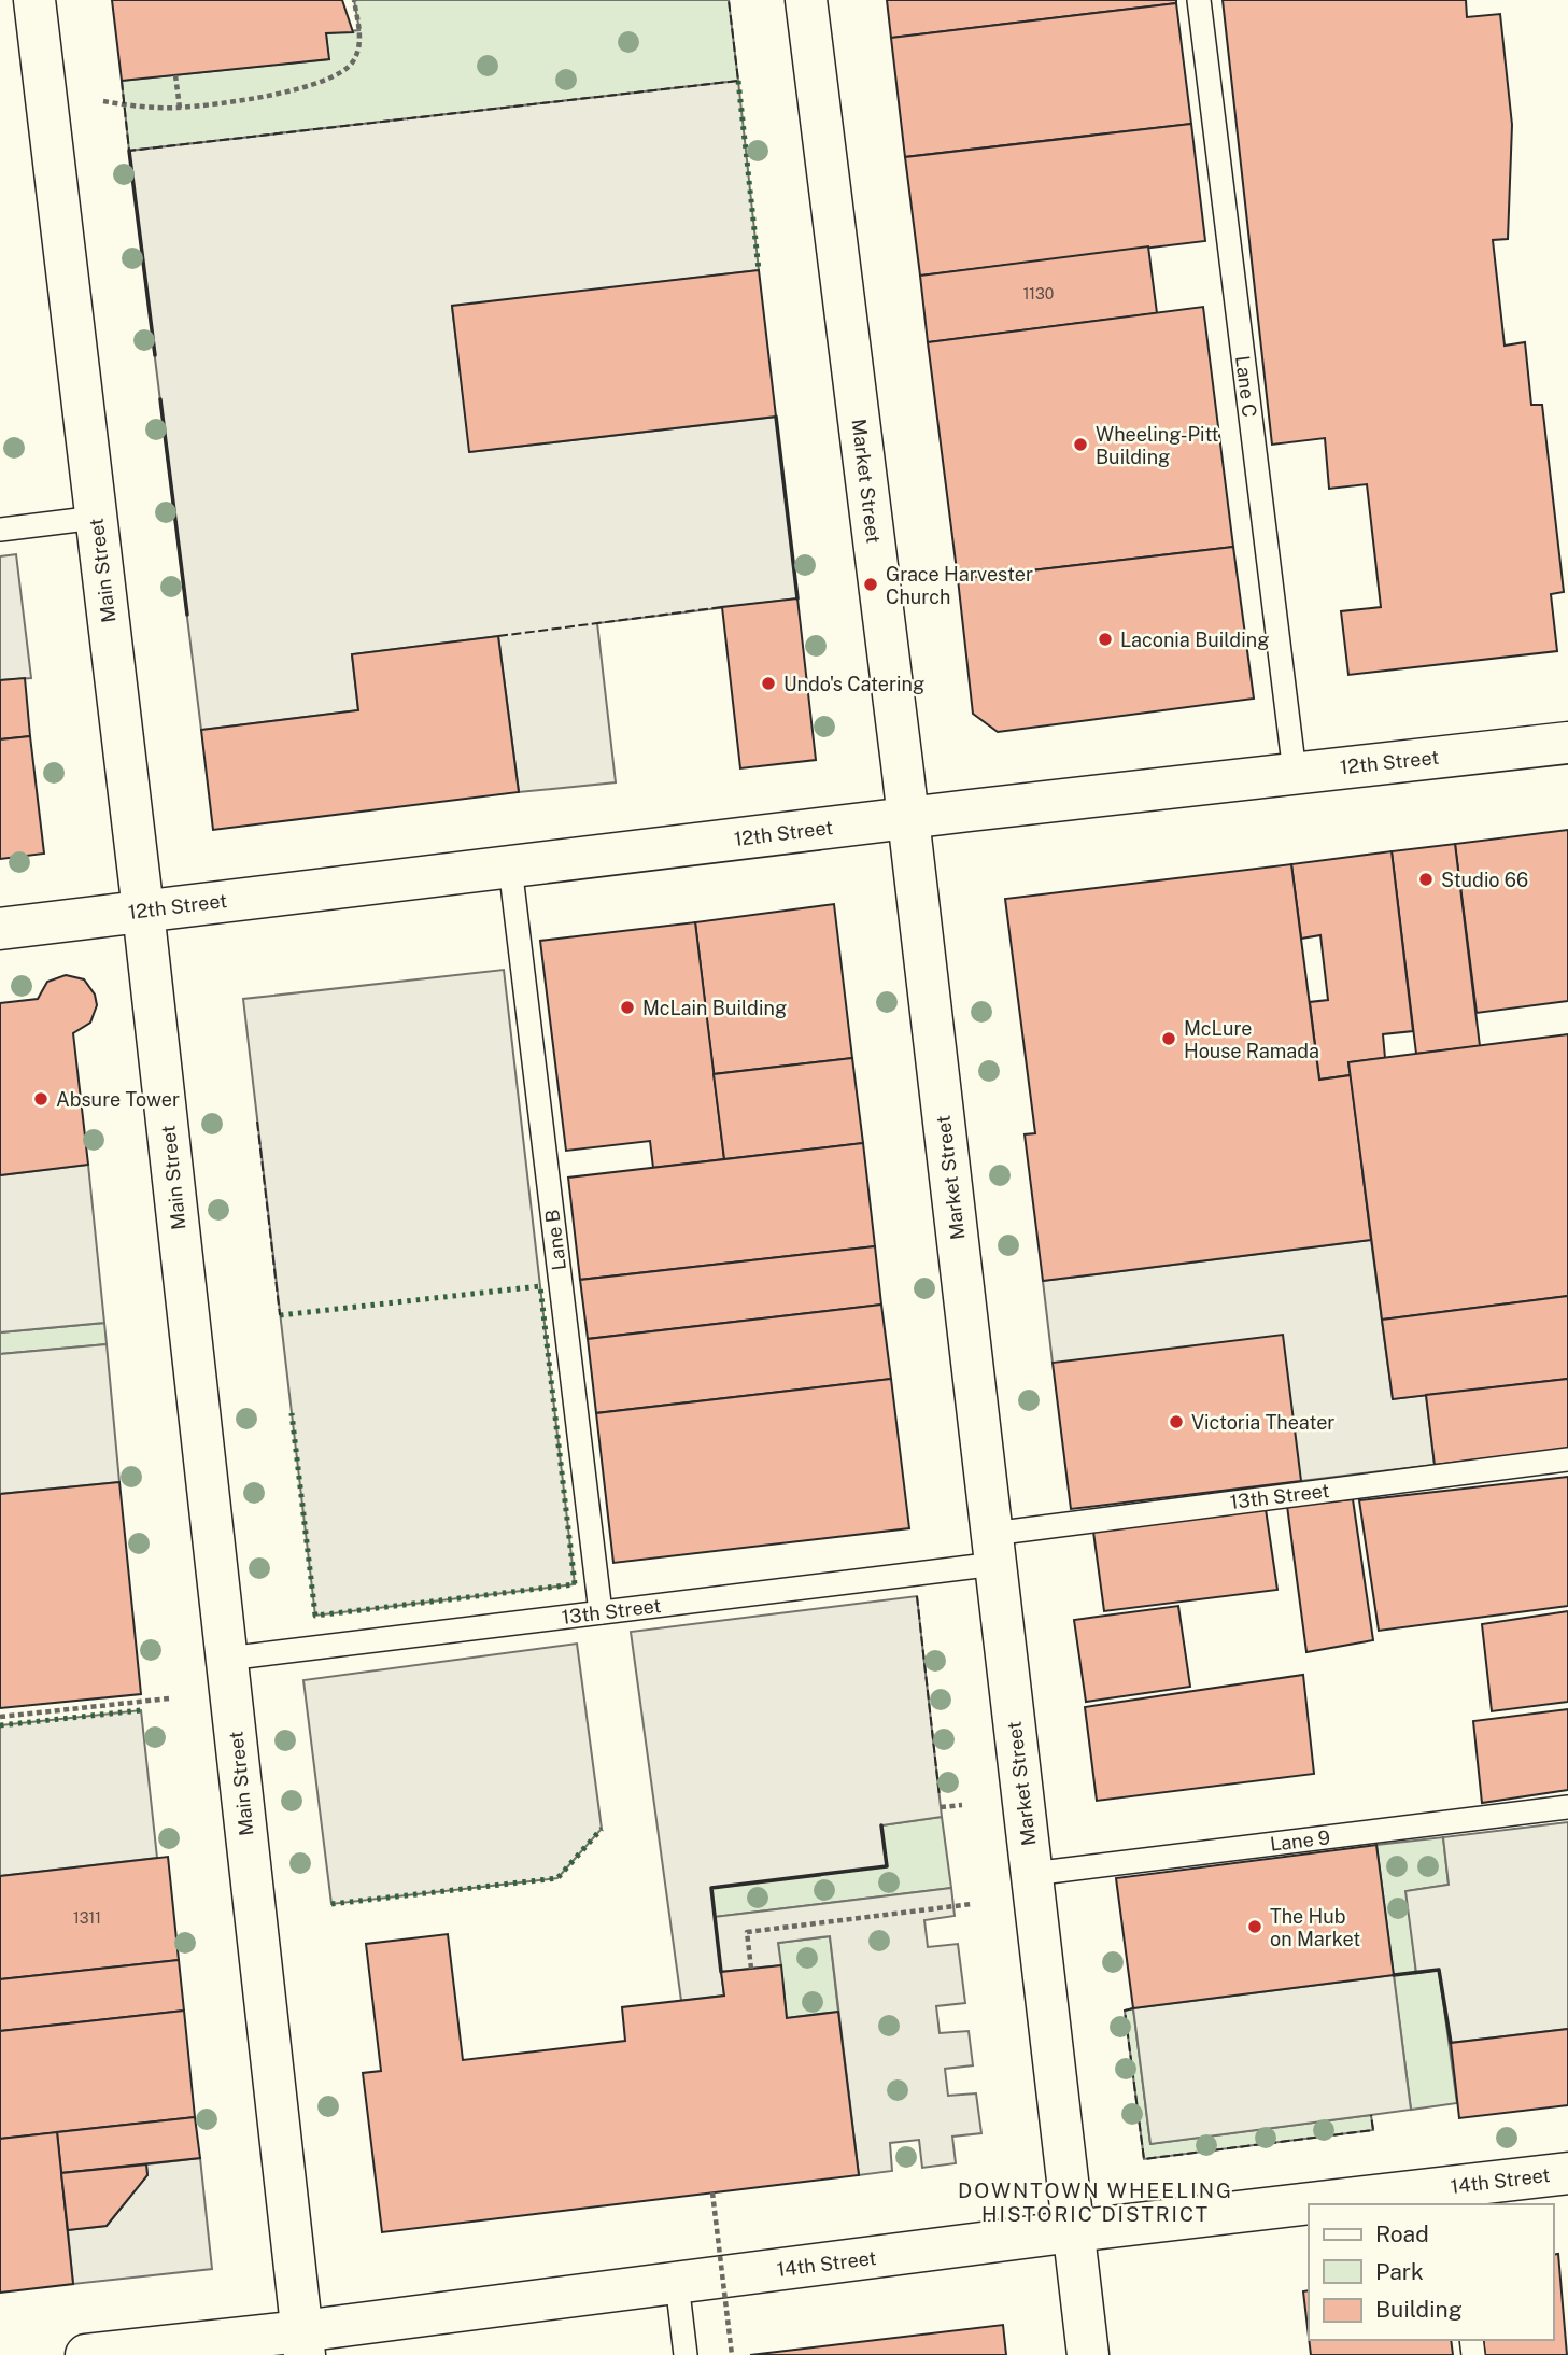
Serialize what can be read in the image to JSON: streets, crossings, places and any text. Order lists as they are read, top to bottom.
{
  "streets": {
    "main road": [
      "Market Street",
      "Main Street",
      "12th Street",
      "14th Street"
    ],
    "lane": [
      "Lane C",
      "Lane B",
      "13th Street",
      "Lane 9"
    ]
  },
  "crossings": [
    ["Lane C", "12th Street"],
    ["Market Street", "12th Street"],
    ["Market Street", "13th Street"],
    ["Market Street", "Lane 9"],
    ["Market Street", "14th Street"],
    ["Main Street", "12th Street"],
    ["Main Street", "13th Street"],
    ["Main Street", "14th Street"],
    ["12th Street", "Lane B"],
    ["Lane B", "13th Street"]
  ],
  "districts": ["DOWNTOWN WHEELING HISTORIC DISTRICT"],
  "places": [
    "Wheeling-Pitt Building",
    "Grace Harvester Church",
    "Laconia Building",
    "Undo's Catering",
    "Studio 66",
    "McLain Building",
    "McLure House Ramada",
    "Absure Tower",
    "Victoria Theater",
    "The Hub on Market"
  ],
  "house_numbers": ["1130", "1311"],
  "legend": ["Road", "Park", "Building"]
}
